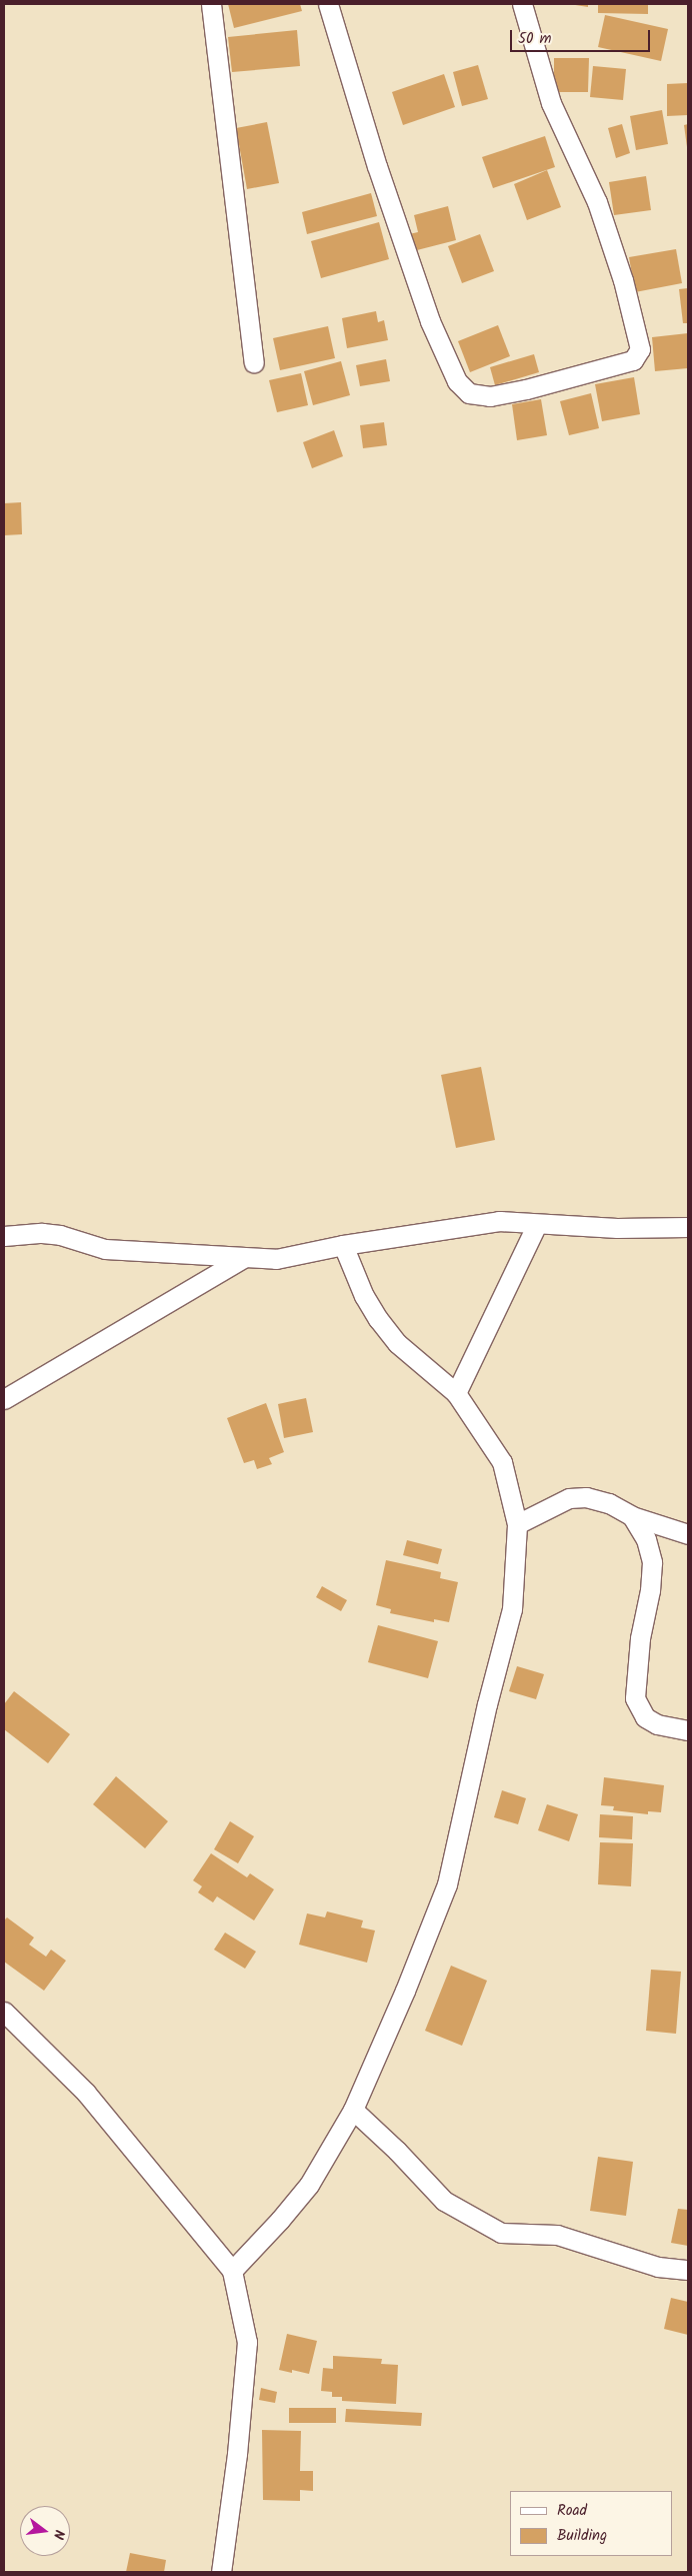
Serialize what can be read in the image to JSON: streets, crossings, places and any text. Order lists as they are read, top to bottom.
{
  "legend": ["Road", "Building"],
  "scale_bar": "50 m",
  "north": "right"
}
